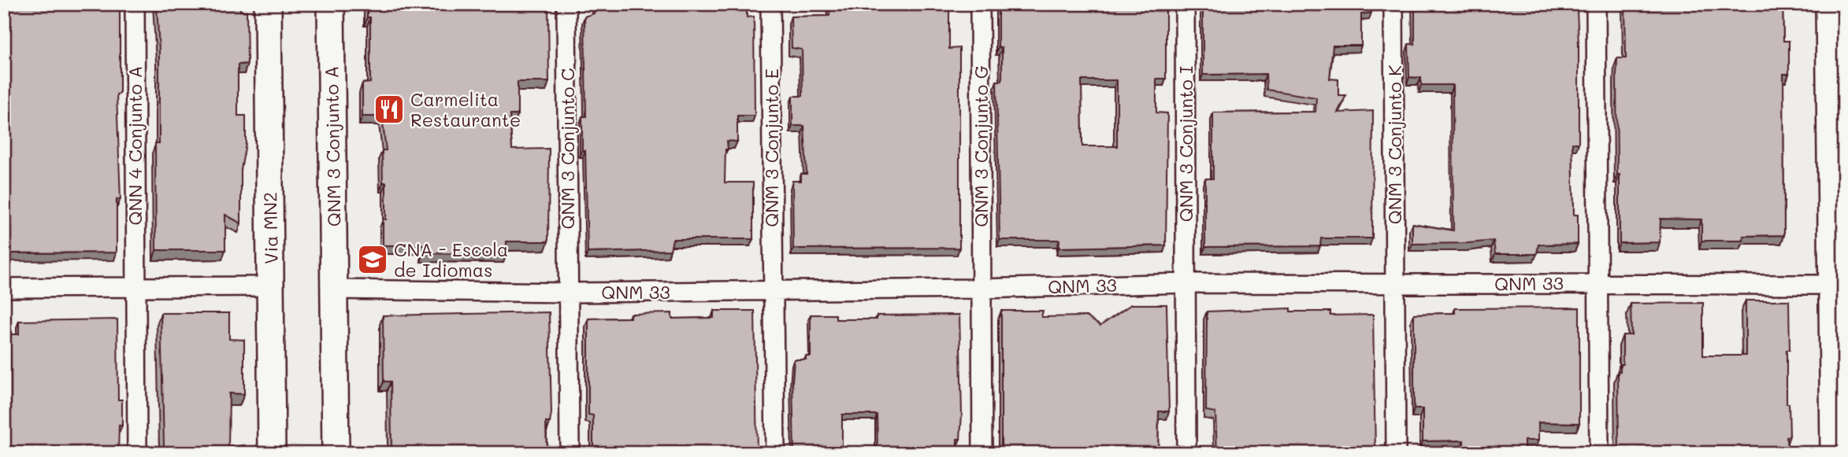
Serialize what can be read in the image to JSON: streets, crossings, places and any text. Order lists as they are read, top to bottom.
{
  "streets": {
    "main road": ["QNM 3 Conjunto A", "Via MN2"],
    "street": [
      "QNM 3 Conjunto I",
      "QNM 3 Conjunto K",
      "QNN 4 Conjunto A",
      "QNM 3 Conjunto G",
      "QNM 3 Conjunto E",
      "QNM 3 Conjunto C",
      "QNM 33"
    ]
  },
  "crossings": [
    ["QNM 3 Conjunto I", "QNM 33"],
    ["QNM 3 Conjunto K", "QNM 33"],
    ["QNM 3 Conjunto A", "QNM 33"],
    ["QNM 3 Conjunto G", "QNM 33"],
    ["QNM 3 Conjunto E", "QNM 33"],
    ["QNM 3 Conjunto C", "QNM 33"]
  ],
  "places": {
    "restaurant": ["Carmelita Restaurante"],
    "school or university": ["CNA - Escola de Idiomas"]
  }
}
